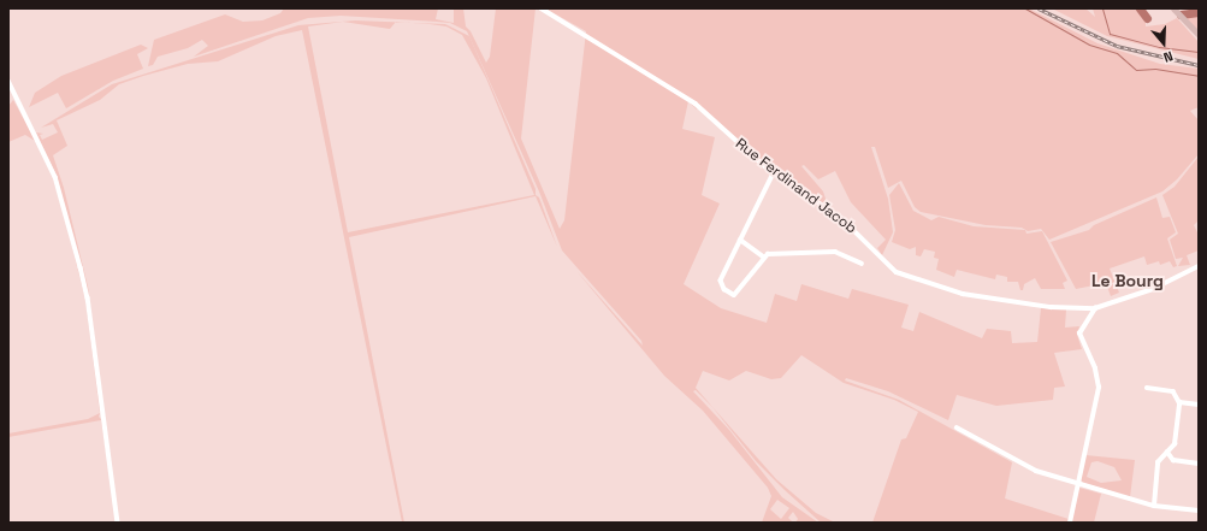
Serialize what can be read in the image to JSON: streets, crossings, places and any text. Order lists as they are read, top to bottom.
{
  "streets": {
    "street": ["Rue Ferdinand Jacob"]
  },
  "districts": ["Le Bourg"],
  "north": "bottom"
}
